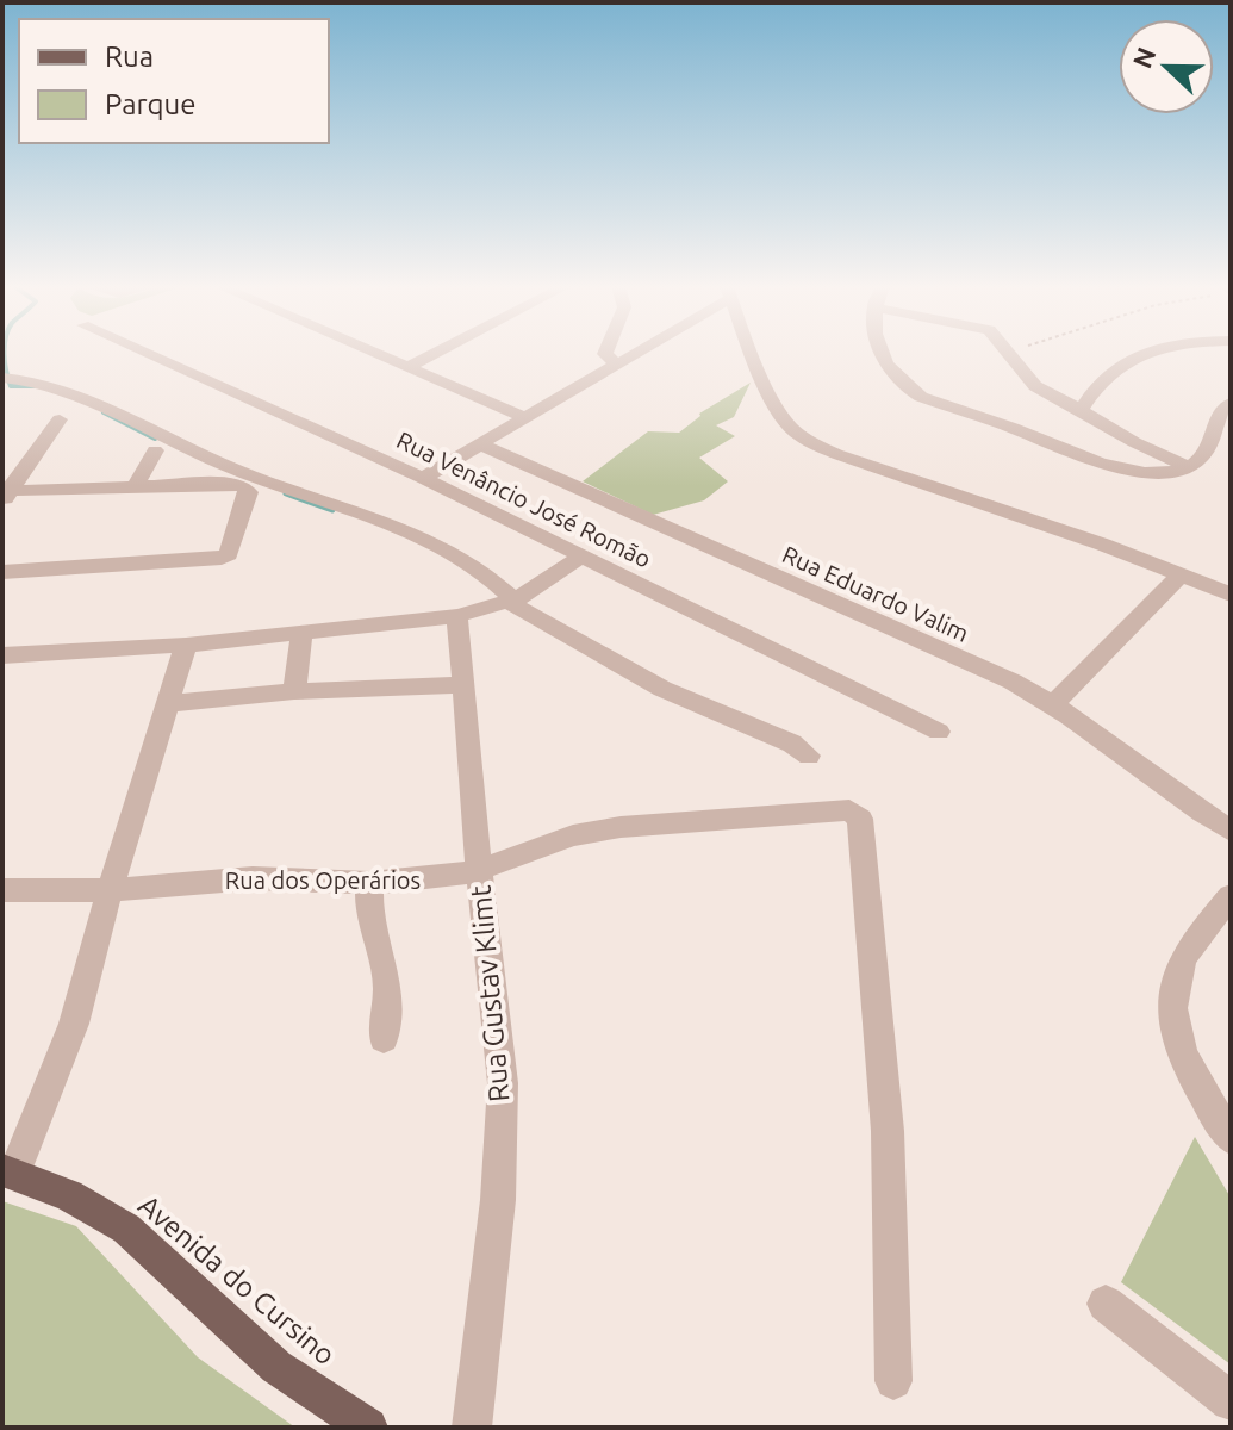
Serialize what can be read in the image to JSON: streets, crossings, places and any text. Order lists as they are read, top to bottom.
{
  "streets": {
    "main road": ["Avenida do Cursino"],
    "street": [
      "Rua Venâncio José Romão",
      "Rua Eduardo Valim",
      "Rua dos Operários",
      "Rua Gustav Klimt"
    ]
  },
  "crossings": [
    ["Rua dos Operários", "Rua Gustav Klimt"]
  ],
  "legend": ["Rua", "Parque"],
  "north": "left"
}
